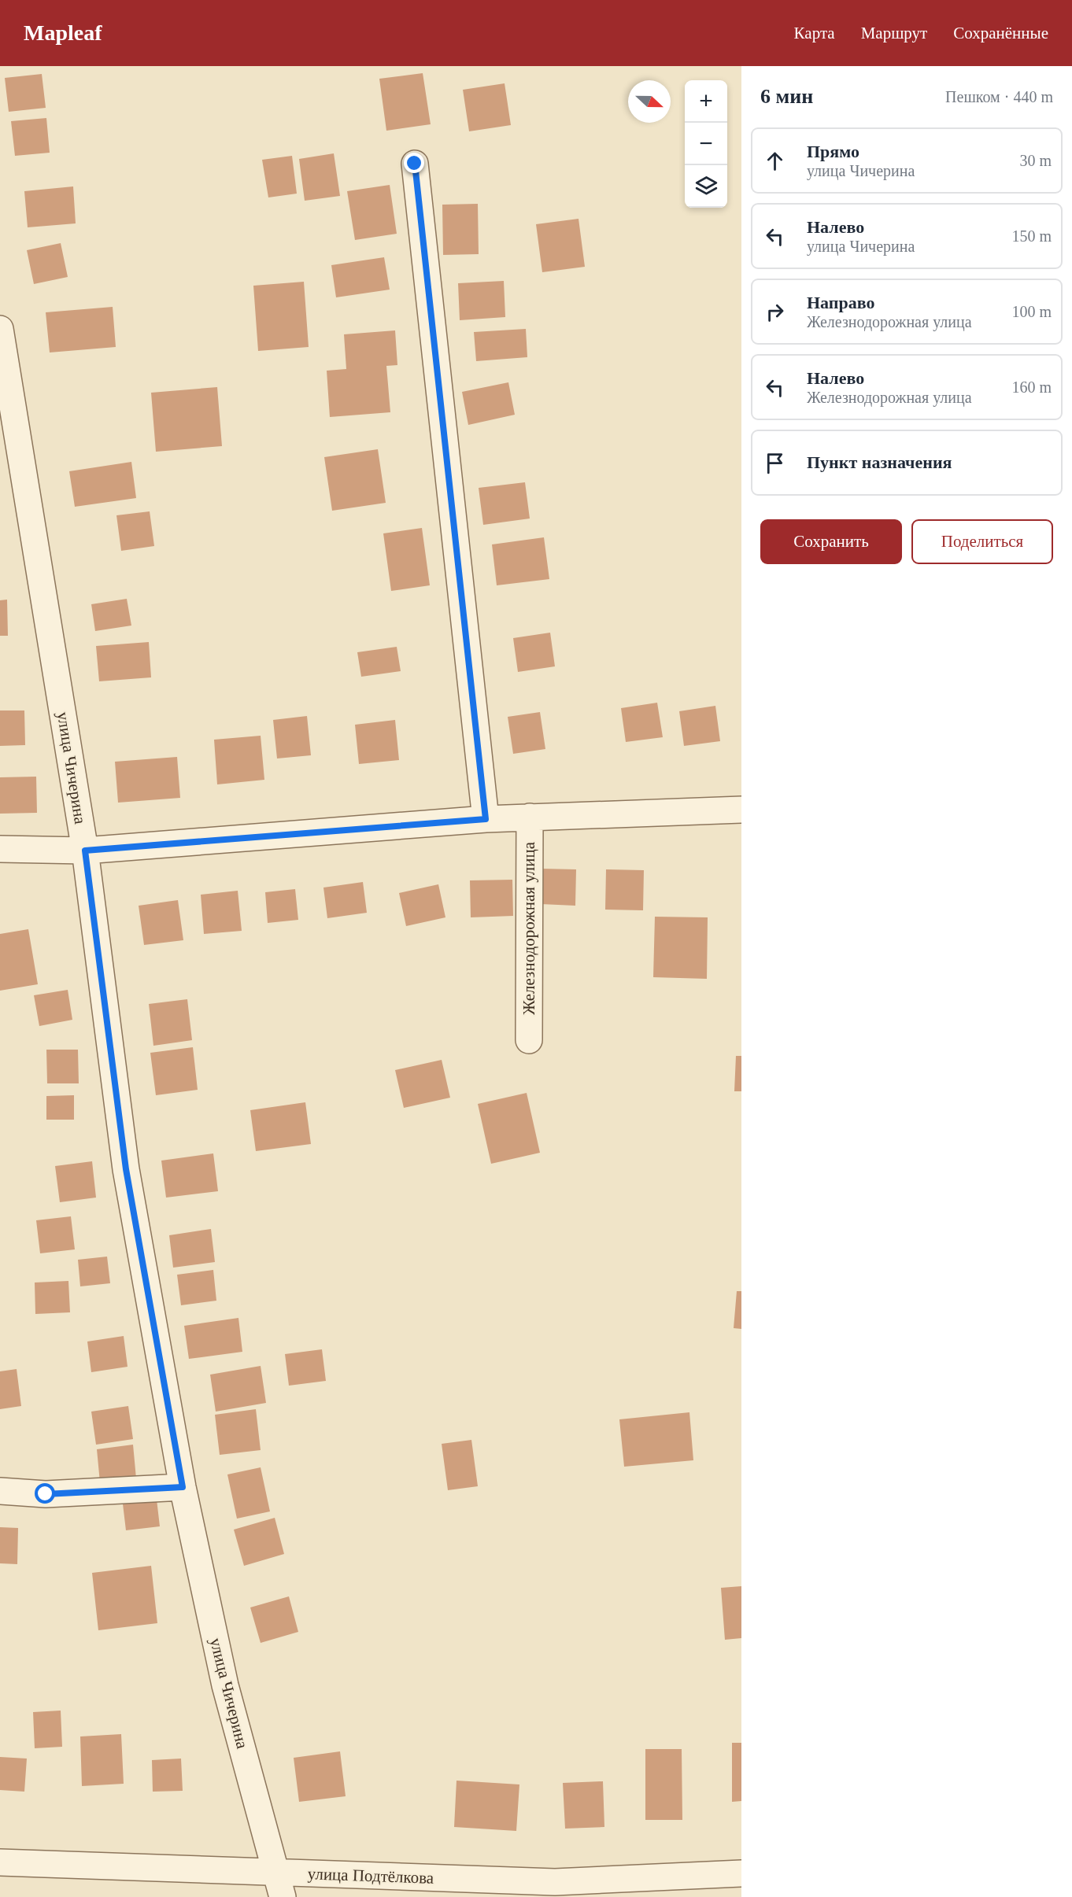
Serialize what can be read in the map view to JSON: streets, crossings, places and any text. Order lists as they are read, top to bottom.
{
  "streets": {
    "street": ["улица Чичерина", "Железнодорожная улица", "улица Подтёлкова"]
  },
  "crossings": [
    ["улица Чичерина", "улица Подтёлкова"]
  ],
  "north": "right",
  "page": {
    "header": "Mapleaf",
    "nav": ["Карта", "Маршрут", "Сохранённые"],
    "heading": ["6 мин", "Пешком · 440 m"],
    "map_buttons": ["+", "−"],
    "list": [
      ["Прямо", "улица Чичерина", "30 m"],
      ["Налево", "улица Чичерина", "150 m"],
      ["Направо", "Железнодорожная улица", "100 m"],
      ["Налево", "Железнодорожная улица", "160 m"],
      "Пункт назначения"
    ],
    "buttons": ["Сохранить", "Поделиться"]
  }
}
